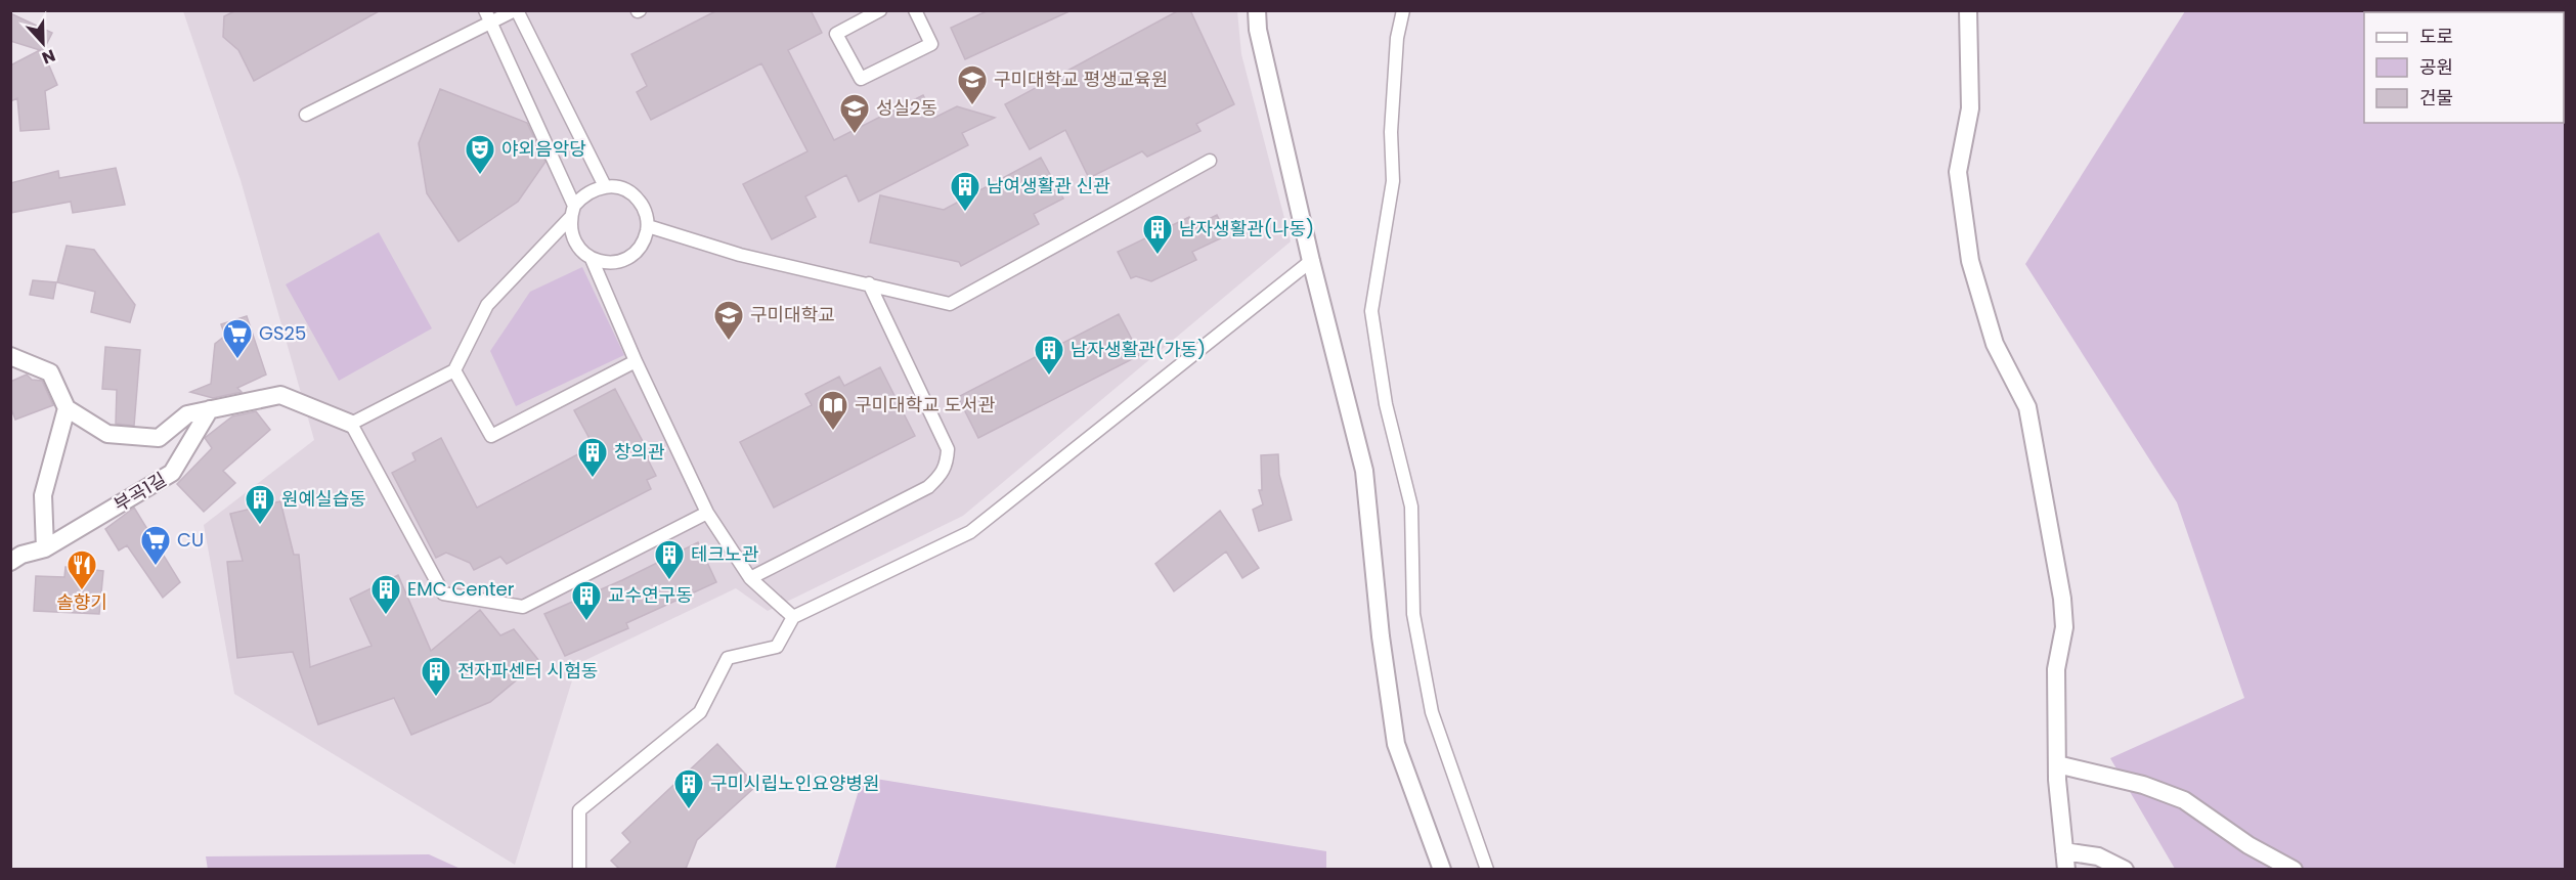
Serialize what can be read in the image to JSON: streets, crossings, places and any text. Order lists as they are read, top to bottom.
{
  "streets": {
    "street": ["부곡1길"]
  },
  "places": {
    "school or university": ["구미대학교 평생교육원", "성실2동", "구미대학교"],
    "theatre": ["야외음악당"],
    "building": [
      "남여생활관 신관",
      "남자생활관(나동)",
      "남자생활관(가동)",
      "창의관",
      "원예실습동",
      "테크노관",
      "EMC Center",
      "교수연구동",
      "전자파센터 시험동",
      "구미시립노인요양병원"
    ],
    "supermarket": ["GS25", "CU"],
    "library": ["구미대학교 도서관"],
    "restaurant": ["솔향기"]
  },
  "legend": ["도로", "공원", "건물"],
  "north": "bottom"
}
